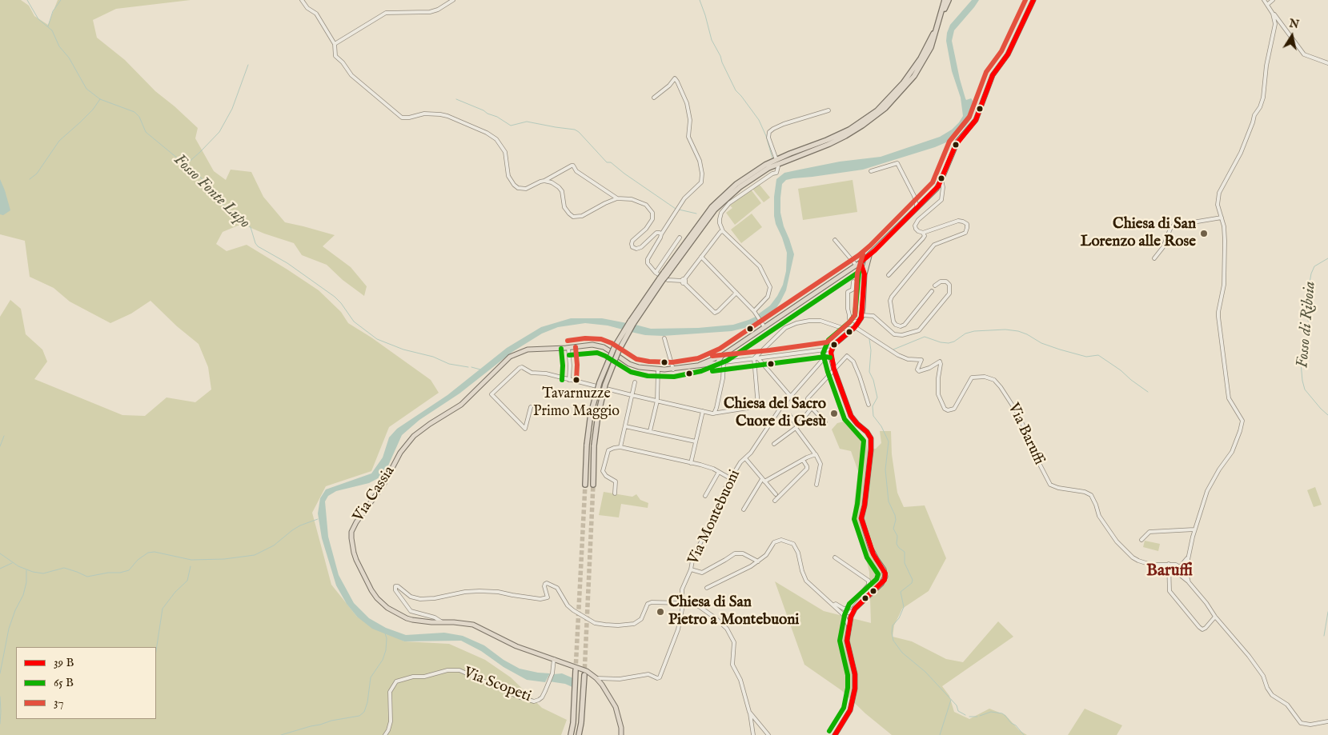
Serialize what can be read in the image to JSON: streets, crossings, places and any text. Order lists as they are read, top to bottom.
{
  "streets": {
    "main road": ["Via Cassia", "Via Montebuoni"],
    "street": ["Via Baruffi", "Via Scopeti"]
  },
  "crossings": [
    ["Via Baruffi", "Via Montebuoni"],
    ["Via Cassia", "Via Montebuoni"],
    ["Via Cassia", "Via Scopeti"]
  ],
  "districts": ["Baruffi"],
  "water": ["Fosso Fonte Lupo", "Fosso di Riboia"],
  "places": [
    "Chiesa di San Lorenzo alle Rose",
    "Tavarnuzze Primo Maggio",
    "Chiesa del Sacro Cuore di Gesù",
    "Chiesa di San Pietro a Montebuoni"
  ],
  "lines": ["transit line 37"],
  "legend": ["39 B", "65 B", "37"],
  "north": "top"
}
